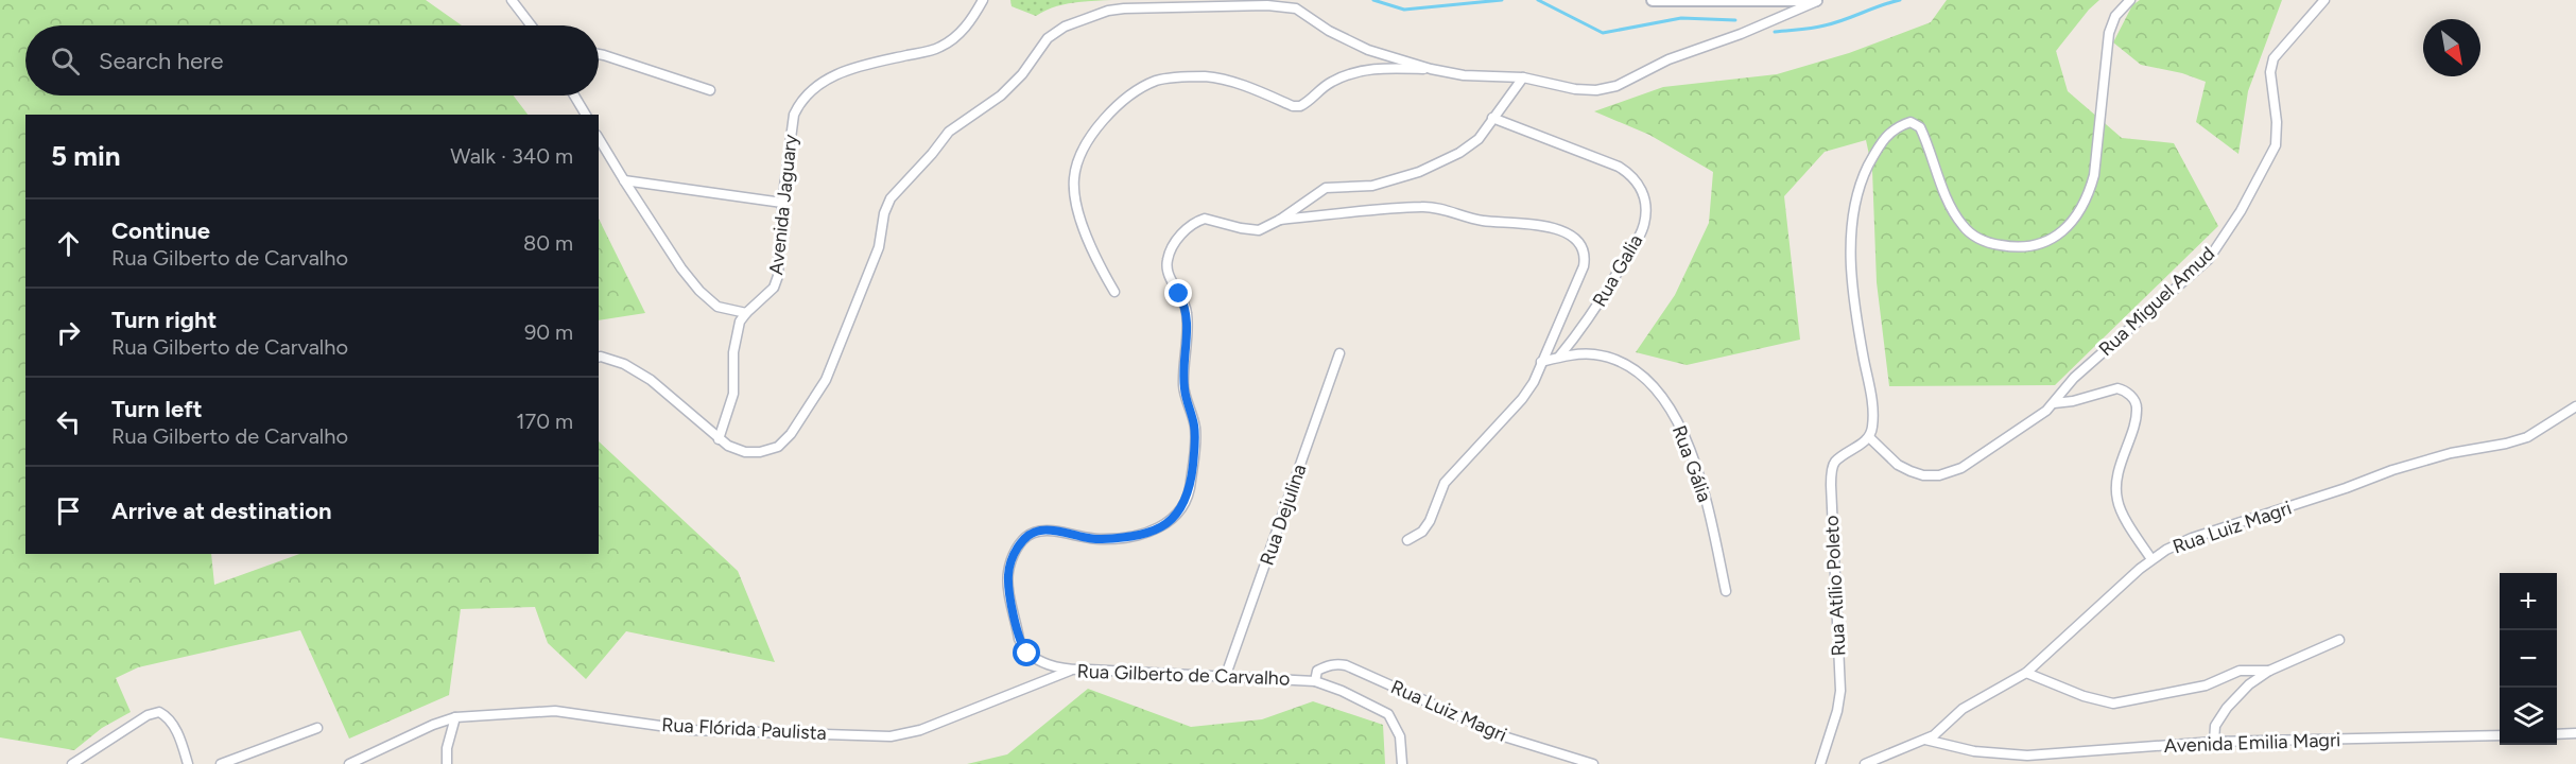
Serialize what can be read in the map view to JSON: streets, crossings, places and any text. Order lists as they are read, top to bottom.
{
  "streets": {
    "street": [
      "Avenida Jaguary",
      "Rua Galia",
      "Rua Miguel Amud",
      "Rua Gália",
      "Rua Dejulina",
      "Rua Luiz Magri",
      "Rua Atílio Poleto",
      "Rua Gilberto de Carvalho",
      "Rua Flórida Paulista",
      "Avenida Emilia Magri"
    ]
  },
  "crossings": [
    ["Rua Galia", "Rua Gália"],
    ["Rua Galia", "Rua Gilberto de Carvalho"],
    ["Rua Miguel Amud", "Rua Atílio Poleto"],
    ["Rua Dejulina", "Rua Gilberto de Carvalho"],
    ["Rua Luiz Magri", "Rua Gilberto de Carvalho"],
    ["Rua Luiz Magri", "Avenida Emilia Magri"],
    ["Rua Gilberto de Carvalho", "Rua Flórida Paulista"]
  ],
  "north": "bottom right",
  "page": {
    "search": "Search here",
    "heading": ["5 min", "Walk · 340 m"],
    "list": [
      ["Continue", "Rua Gilberto de Carvalho", "80 m"],
      ["Turn right", "Rua Gilberto de Carvalho", "90 m"],
      ["Turn left", "Rua Gilberto de Carvalho", "170 m"],
      "Arrive at destination"
    ],
    "map_buttons": ["+", "−"]
  }
}
